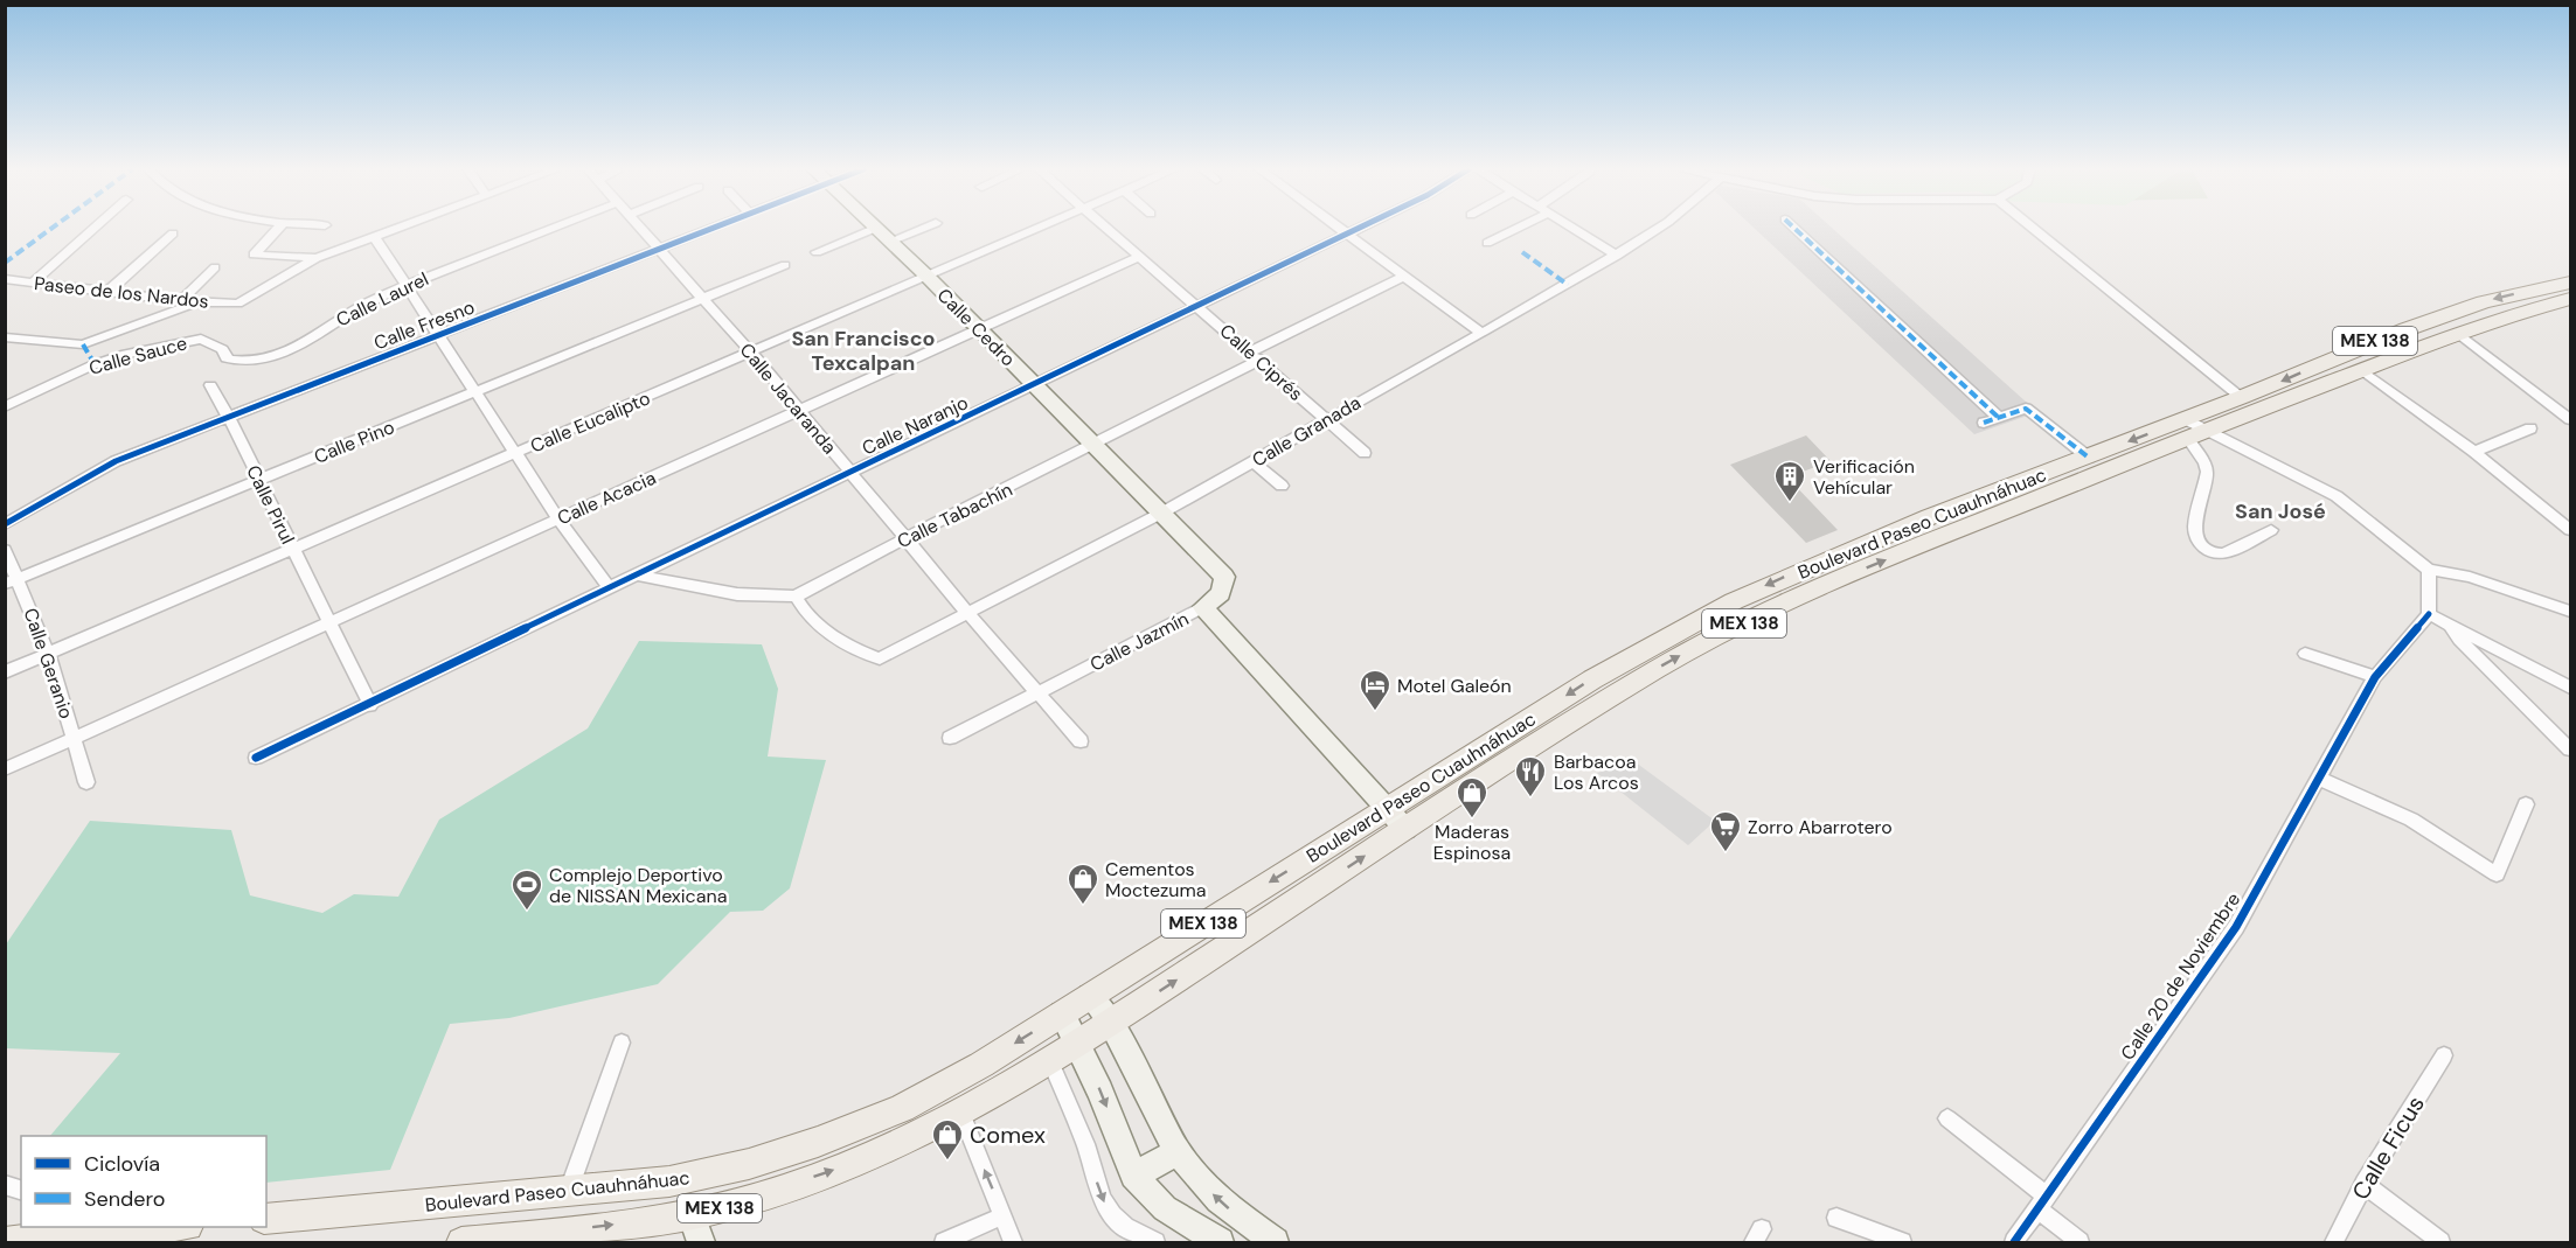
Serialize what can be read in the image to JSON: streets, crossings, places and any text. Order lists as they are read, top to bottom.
{
  "streets": {
    "main road": ["MEX 138", "Boulevard Paseo Cuauhnáhuac"],
    "street": [
      "Paseo de los Nardos",
      "Calle Laurel",
      "Calle Fresno",
      "Calle Cedro",
      "Calle Sauce",
      "Calle Ciprés",
      "Calle Jacaranda",
      "Calle Eucalipto",
      "Calle Naranjo",
      "Calle Granada",
      "Calle Pino",
      "Calle Acacia",
      "Calle Pirul",
      "Calle Tabachín",
      "Calle Jazmín",
      "Calle Geranio",
      "Calle 20 de Noviembre",
      "Calle Ficus"
    ]
  },
  "crossings": [
    ["Calle Laurel", "Calle Sauce"],
    ["Calle Fresno", "Calle Jacaranda"],
    ["Calle Fresno", "Calle Pirul"],
    ["Calle Cedro", "Calle Eucalipto"],
    ["Calle Cedro", "Calle Naranjo"],
    ["Calle Cedro", "Calle Granada"],
    ["Calle Cedro", "Calle Acacia"],
    ["Calle Cedro", "Calle Tabachín"],
    ["Calle Cedro", "Calle Jazmín"],
    ["Calle Ciprés", "Calle Naranjo"],
    ["Calle Ciprés", "Calle Granada"],
    ["Calle Ciprés", "Calle Acacia"],
    ["Calle Ciprés", "Calle Tabachín"],
    ["Calle Jacaranda", "Calle Eucalipto"],
    ["Calle Jacaranda", "Calle Naranjo"],
    ["Calle Jacaranda", "Calle Granada"],
    ["Calle Jacaranda", "Calle Pino"],
    ["Calle Jacaranda", "Calle Acacia"],
    ["Calle Jacaranda", "Calle Tabachín"],
    ["Calle Jacaranda", "Calle Jazmín"],
    ["Calle Eucalipto", "Calle Pirul"],
    ["Calle Eucalipto", "Calle Geranio"],
    ["Calle Naranjo", "Calle Pirul"],
    ["Calle Granada", "Calle Tabachín"],
    ["Calle Pino", "Calle Pirul"],
    ["Calle Pino", "Calle Geranio"],
    ["Calle Acacia", "Calle Pirul"],
    ["Calle Acacia", "Calle Geranio"]
  ],
  "districts": ["San Francisco Texcalpan", "San José"],
  "places": {
    "building": ["Verificación Vehícular"],
    "hotel": ["Motel Galeón"],
    "restaurant": ["Barbacoa Los Arcos"],
    "shop": ["Maderas Espinosa", "Cementos Moctezuma", "Comex"],
    "supermarket": ["Zorro Abarrotero"],
    "sports": ["Complejo Deportivo de NISSAN Mexicana"]
  },
  "legend": ["Ciclovía", "Sendero"]
}
